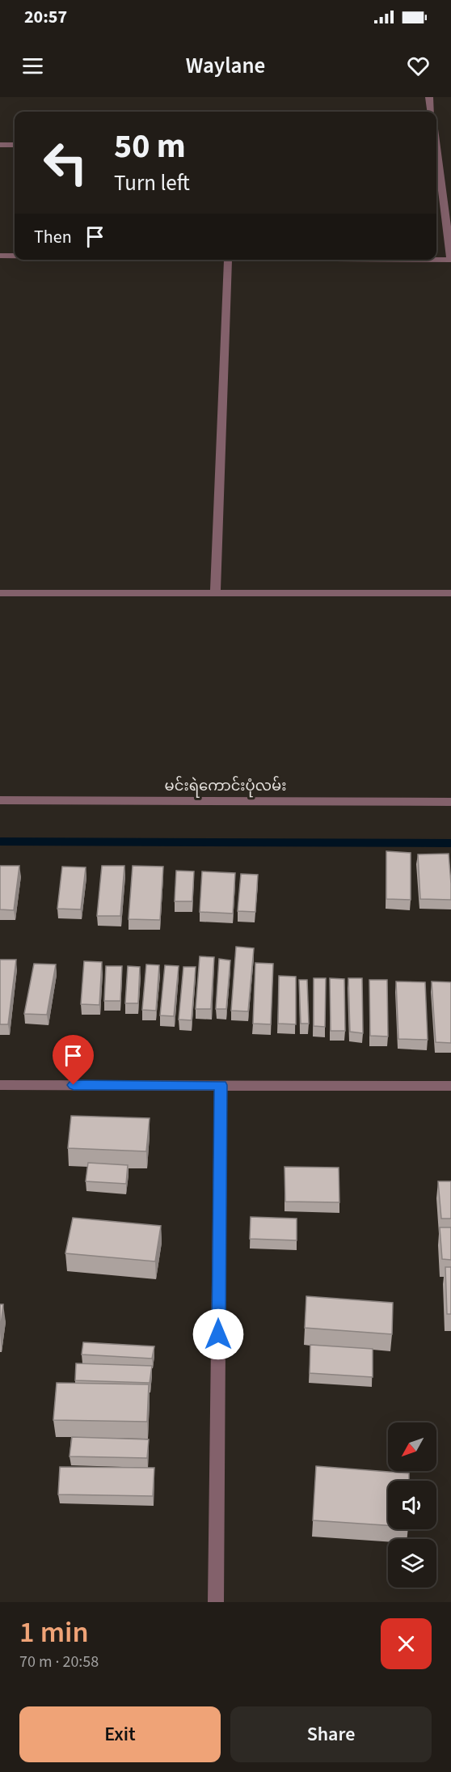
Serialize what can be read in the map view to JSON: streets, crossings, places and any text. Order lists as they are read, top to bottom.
{
  "streets": {
    "street": ["မင်းရဲကောင်းပုံလမ်း"]
  },
  "north": "bottom left",
  "page": {
    "status": "20:57",
    "header": "Waylane",
    "turn": ["50 m", "Turn left"],
    "then": "Then",
    "heading": ["1 min", "70 m · 20:58"],
    "buttons": ["Exit", "Share"]
  }
}
